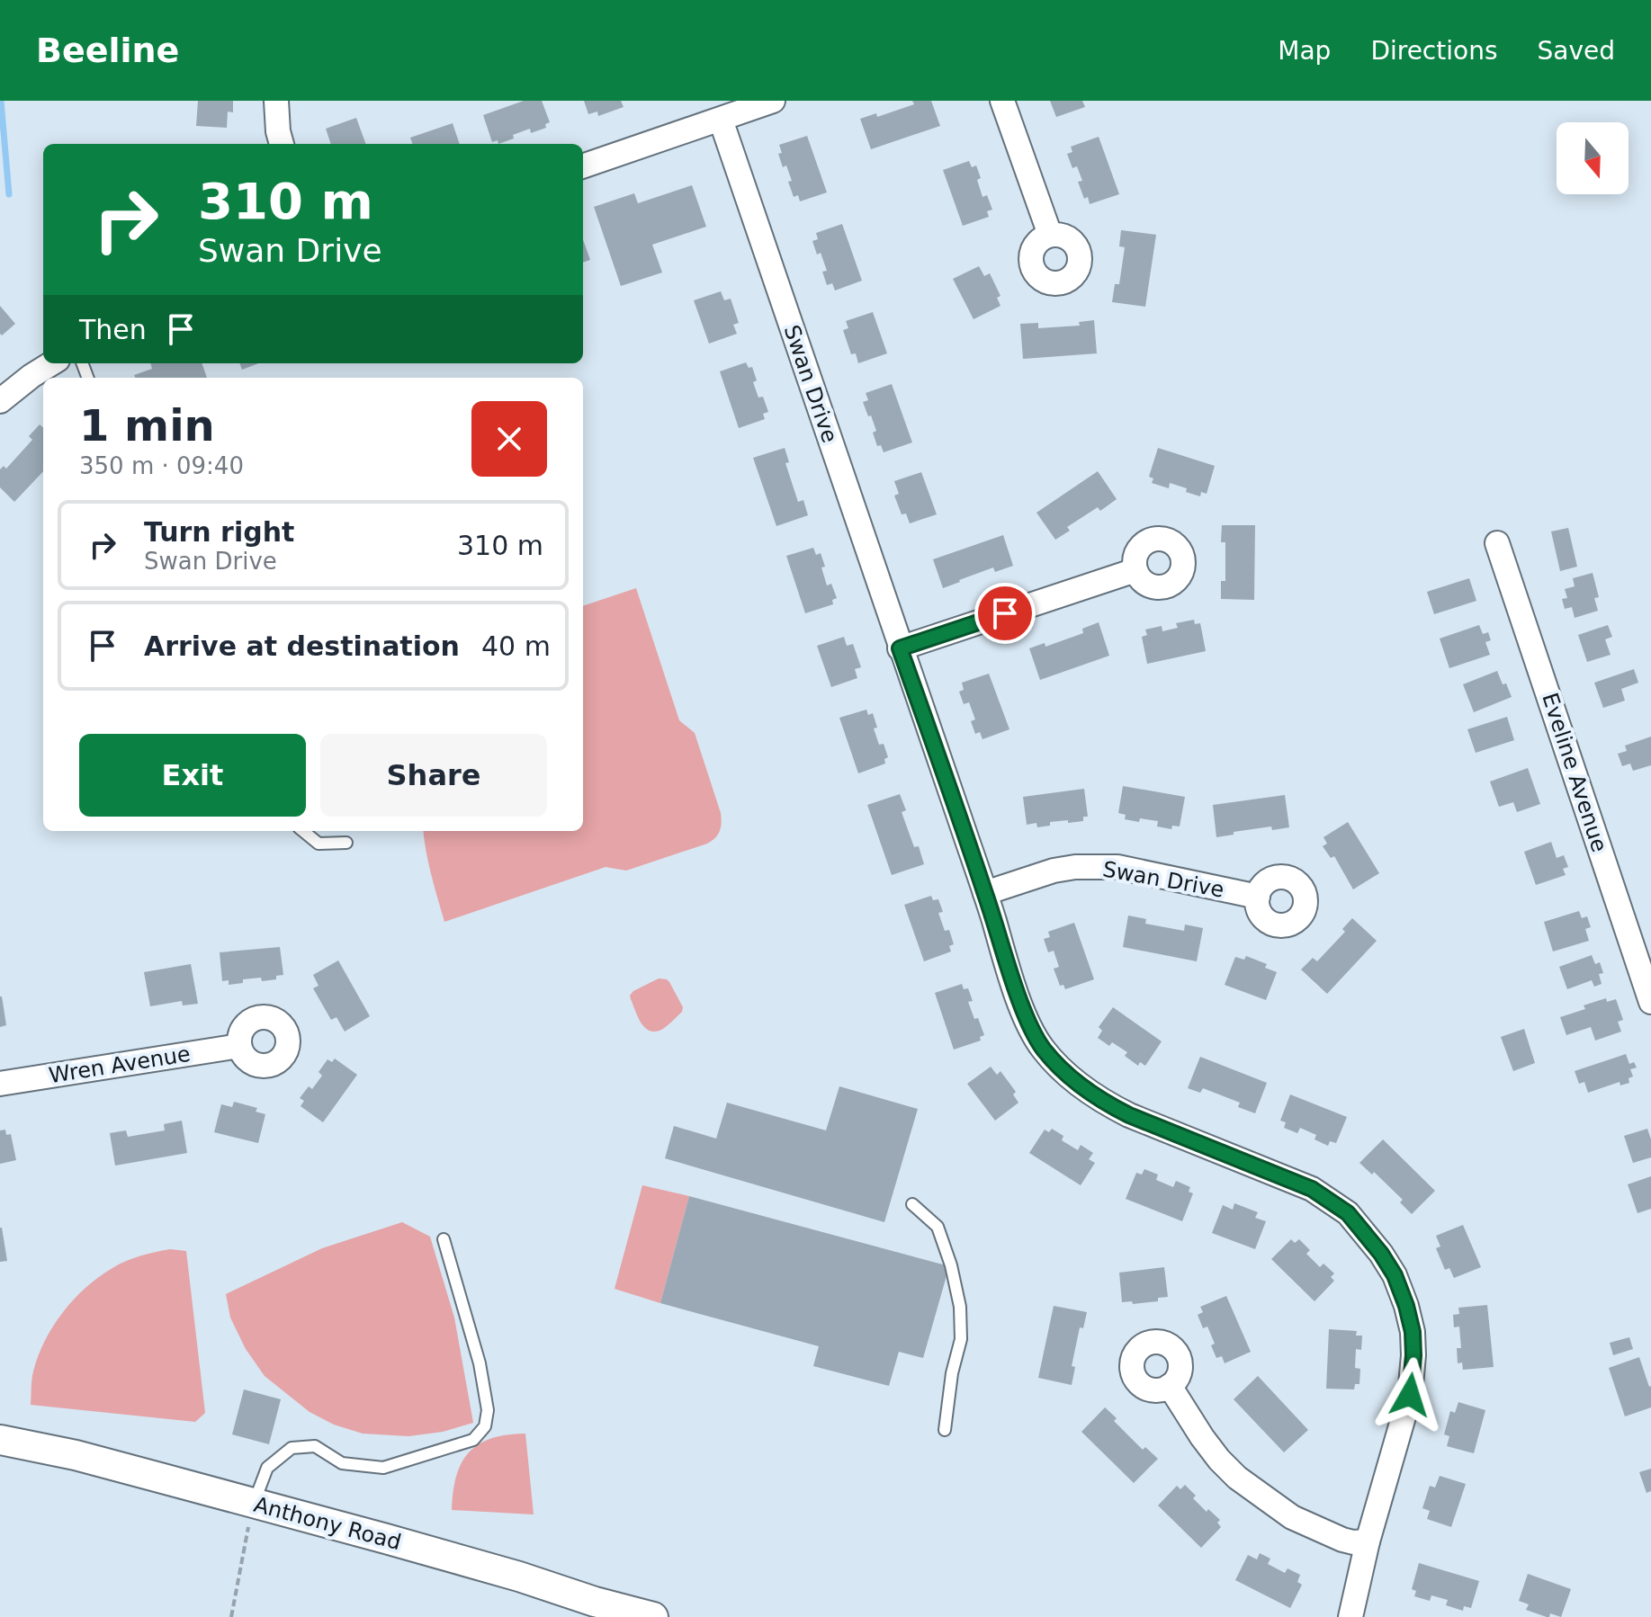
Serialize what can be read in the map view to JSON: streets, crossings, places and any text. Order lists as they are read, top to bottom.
{
  "streets": {
    "street": [
      "Swan Drive",
      "Eveline Avenue",
      "Wren Avenue",
      "Anthony Road"
    ]
  },
  "north": "bottom",
  "page": {
    "header": "Beeline",
    "nav": ["Map", "Directions", "Saved"],
    "turn": ["310 m", "Swan Drive"],
    "then": "Then",
    "heading": ["1 min", "350 m · 09:40"],
    "list": [
      {
        "name": "Turn right",
        "note": "Swan Drive",
        "value": "310 m"
      },
      {
        "name": "Arrive at destination",
        "value": "40 m"
      }
    ],
    "buttons": ["Exit", "Share"]
  }
}
